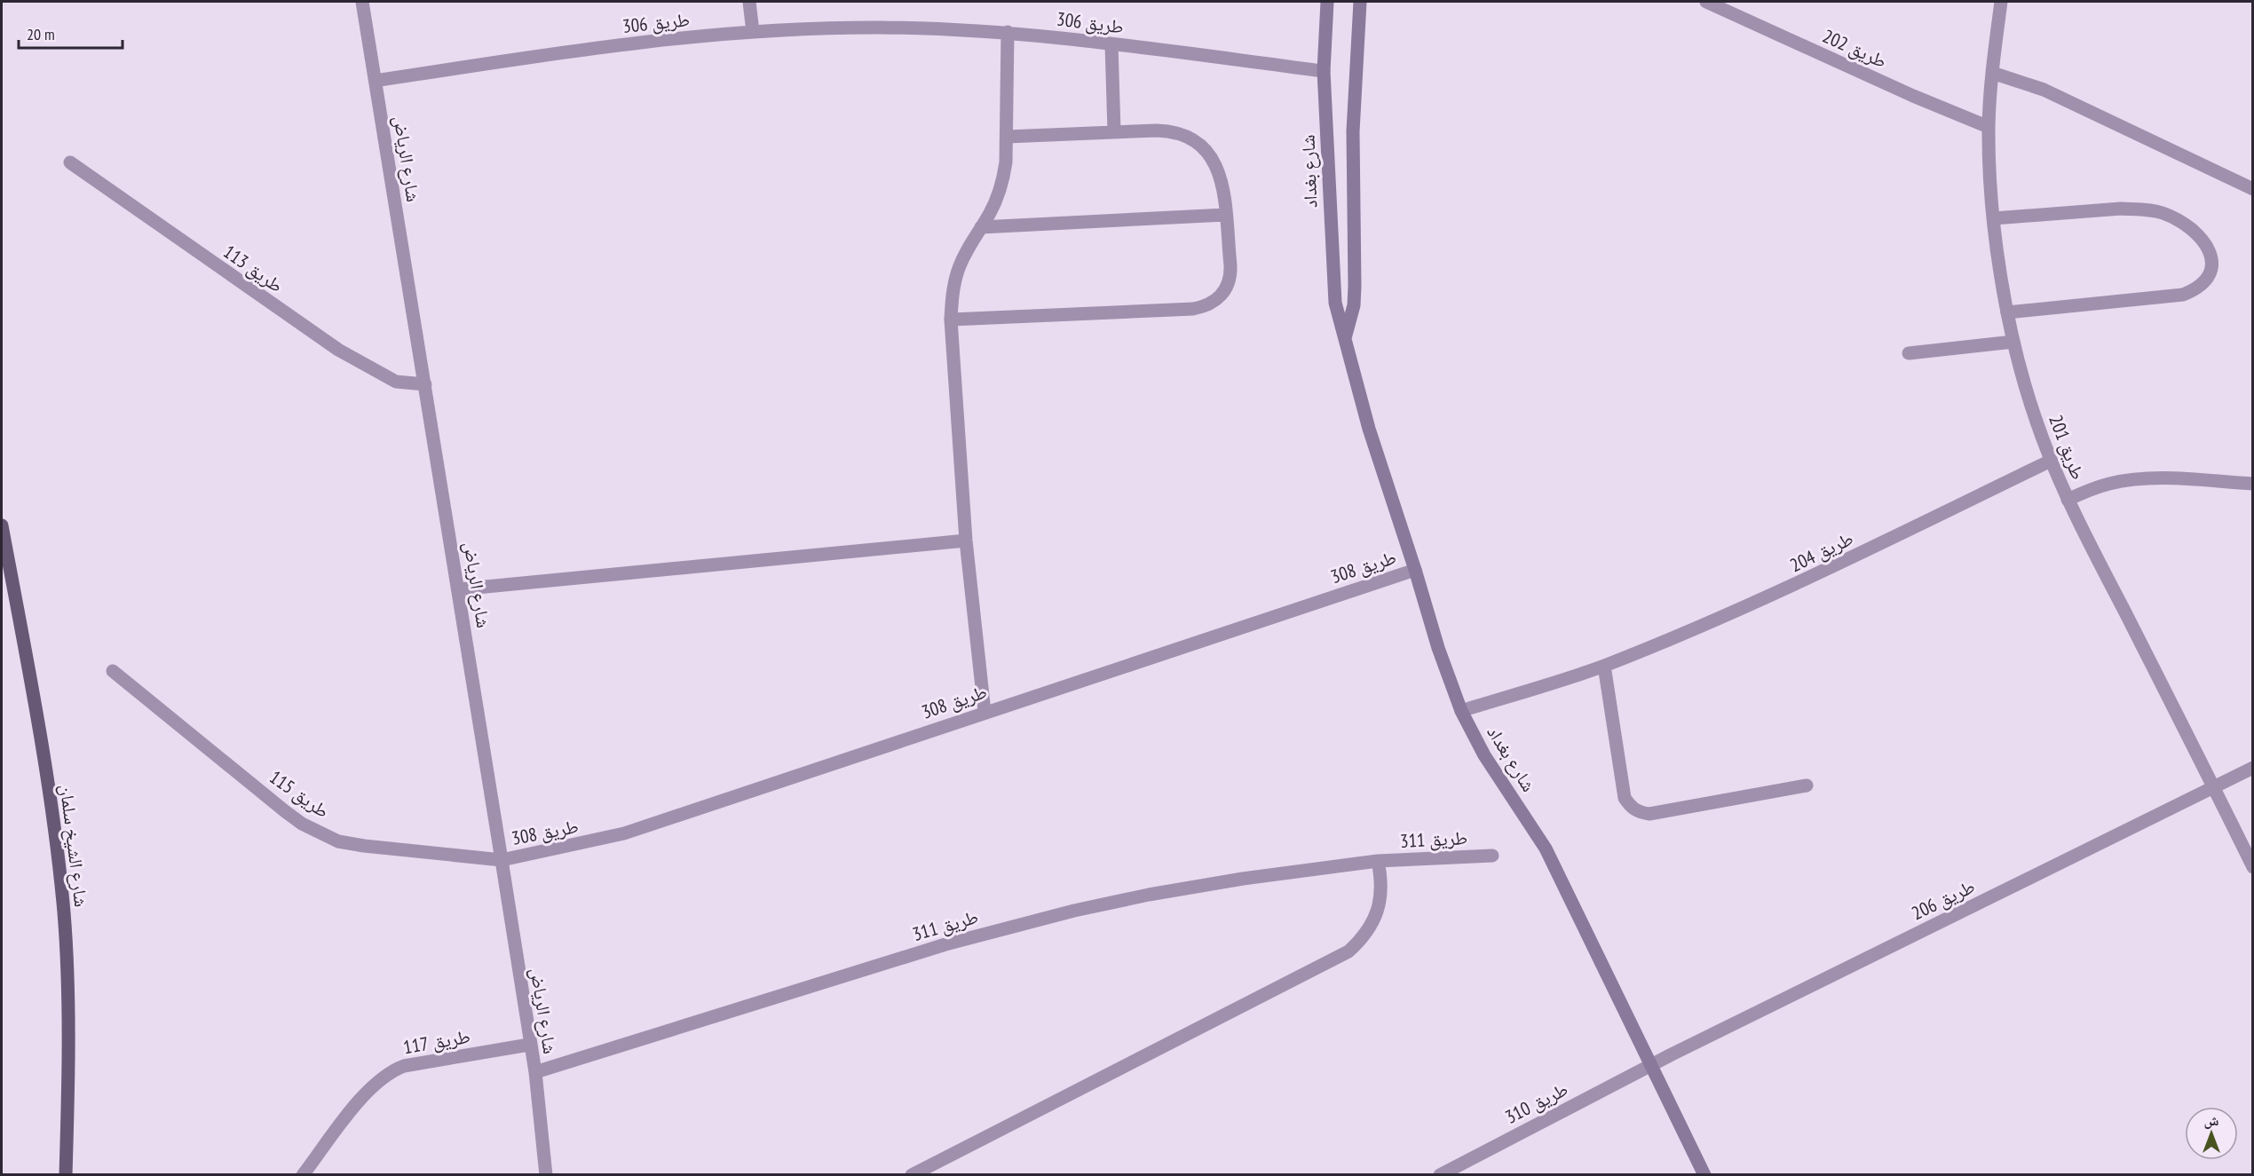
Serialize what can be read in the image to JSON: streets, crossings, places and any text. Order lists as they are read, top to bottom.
{
  "streets": {
    "main road": ["شارع الشيخ سلمان"],
    "street": [
      "طريق 306",
      "طريق 202",
      "شارع الرياض",
      "شارع بغداد",
      "طريق 113",
      "طريق 201",
      "طريق 204",
      "طريق 308",
      "طريق 115",
      "طريق 311",
      "طريق 206",
      "طريق 117",
      "طريق 310"
    ]
  },
  "crossings": [
    ["طريق 306", "شارع الرياض"],
    ["طريق 306", "شارع بغداد"],
    ["طريق 202", "طريق 201"],
    ["شارع الرياض", "طريق 113"],
    ["شارع الرياض", "طريق 308"],
    ["شارع الرياض", "طريق 115"],
    ["شارع الرياض", "طريق 311"],
    ["شارع الرياض", "طريق 117"],
    ["شارع بغداد", "طريق 204"],
    ["شارع بغداد", "طريق 308"],
    ["شارع بغداد", "طريق 206"],
    ["شارع بغداد", "طريق 310"],
    ["طريق 201", "طريق 204"],
    ["طريق 201", "طريق 206"],
    ["طريق 308", "طريق 115"],
    ["طريق 206", "طريق 310"]
  ],
  "scale_bar": "20 m",
  "north": "top"
}
